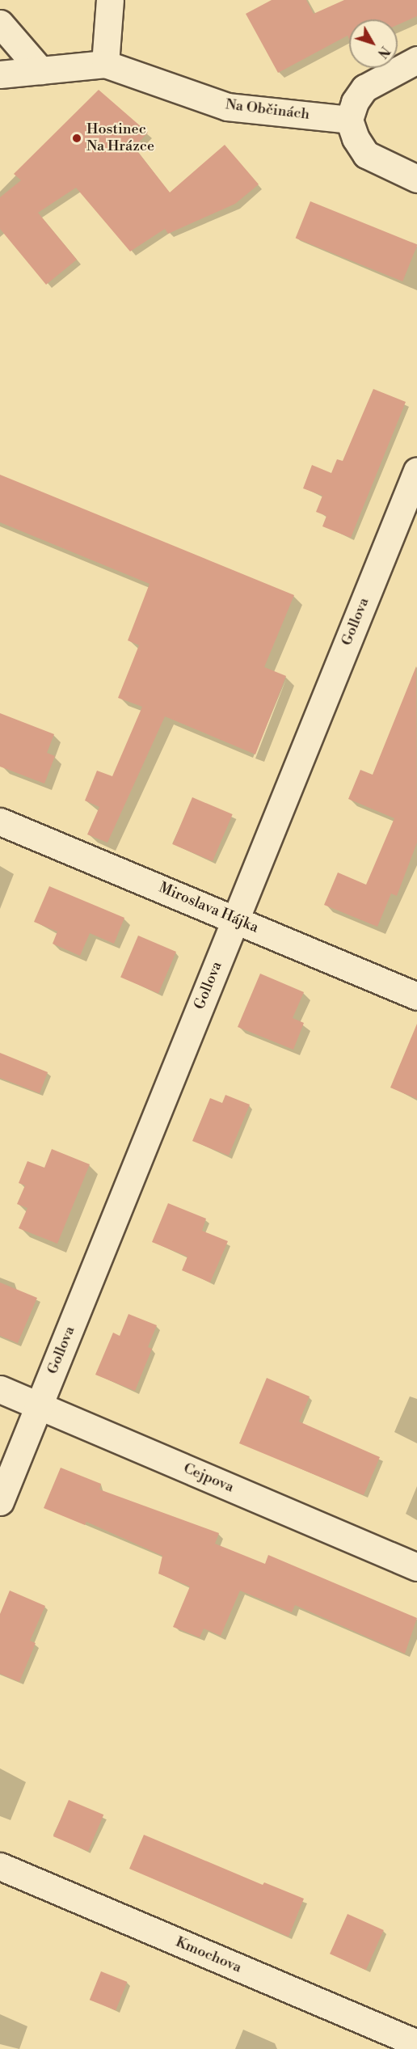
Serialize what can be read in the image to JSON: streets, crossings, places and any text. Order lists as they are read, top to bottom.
{
  "streets": {
    "street": [
      "Na Občinách",
      "Gollova",
      "Miroslava Hájka",
      "Cejpova",
      "Kmochova"
    ]
  },
  "crossings": [
    ["Gollova", "Miroslava Hájka"],
    ["Gollova", "Cejpova"]
  ],
  "places": ["Hostinec Na Hrázce"],
  "north": "bottom right"
}
